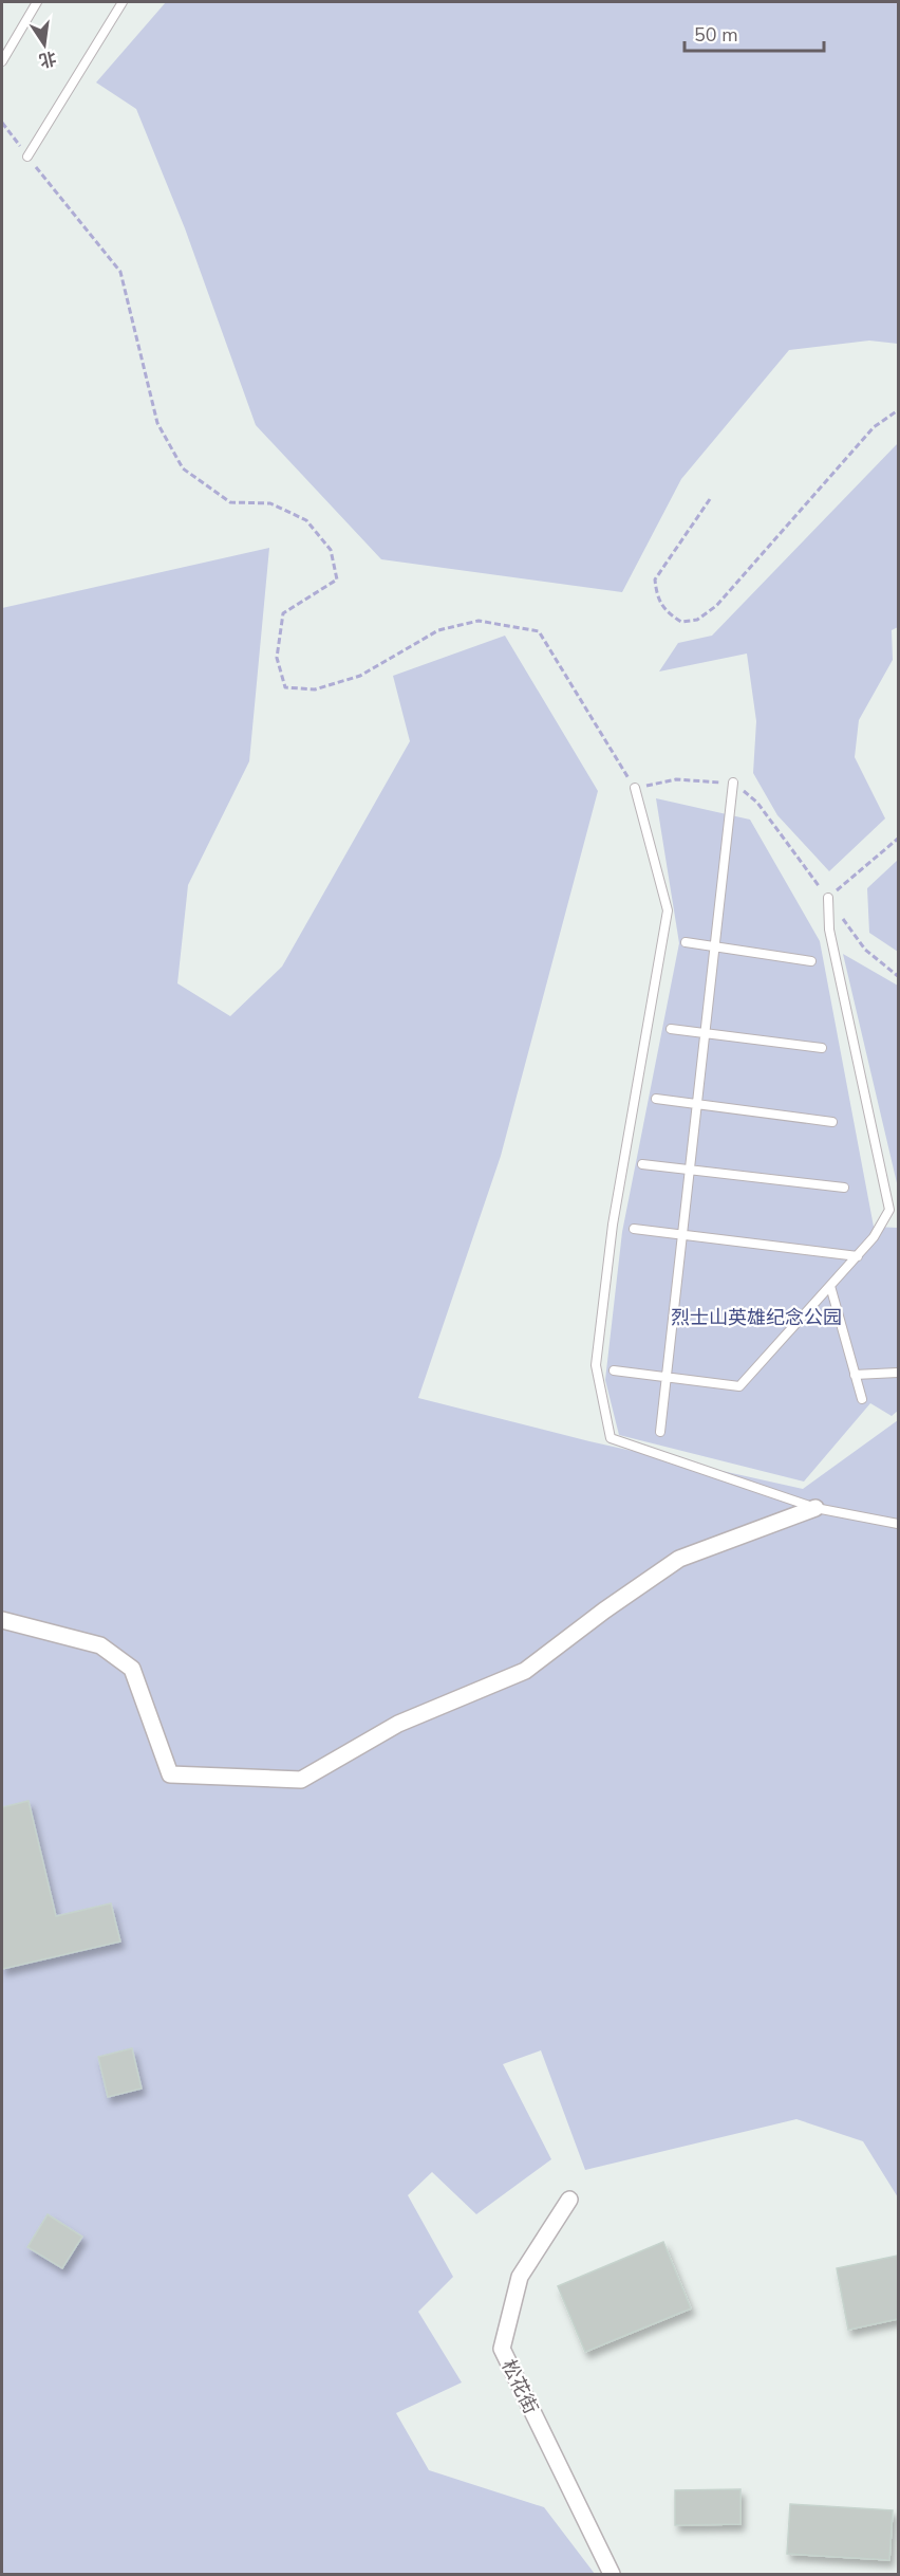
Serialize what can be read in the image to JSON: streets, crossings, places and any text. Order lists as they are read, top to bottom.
{
  "streets": {
    "street": ["松花街"]
  },
  "parks": ["烈士山英雄纪念公园"],
  "scale_bar": "50 m",
  "north": "bottom"
}
